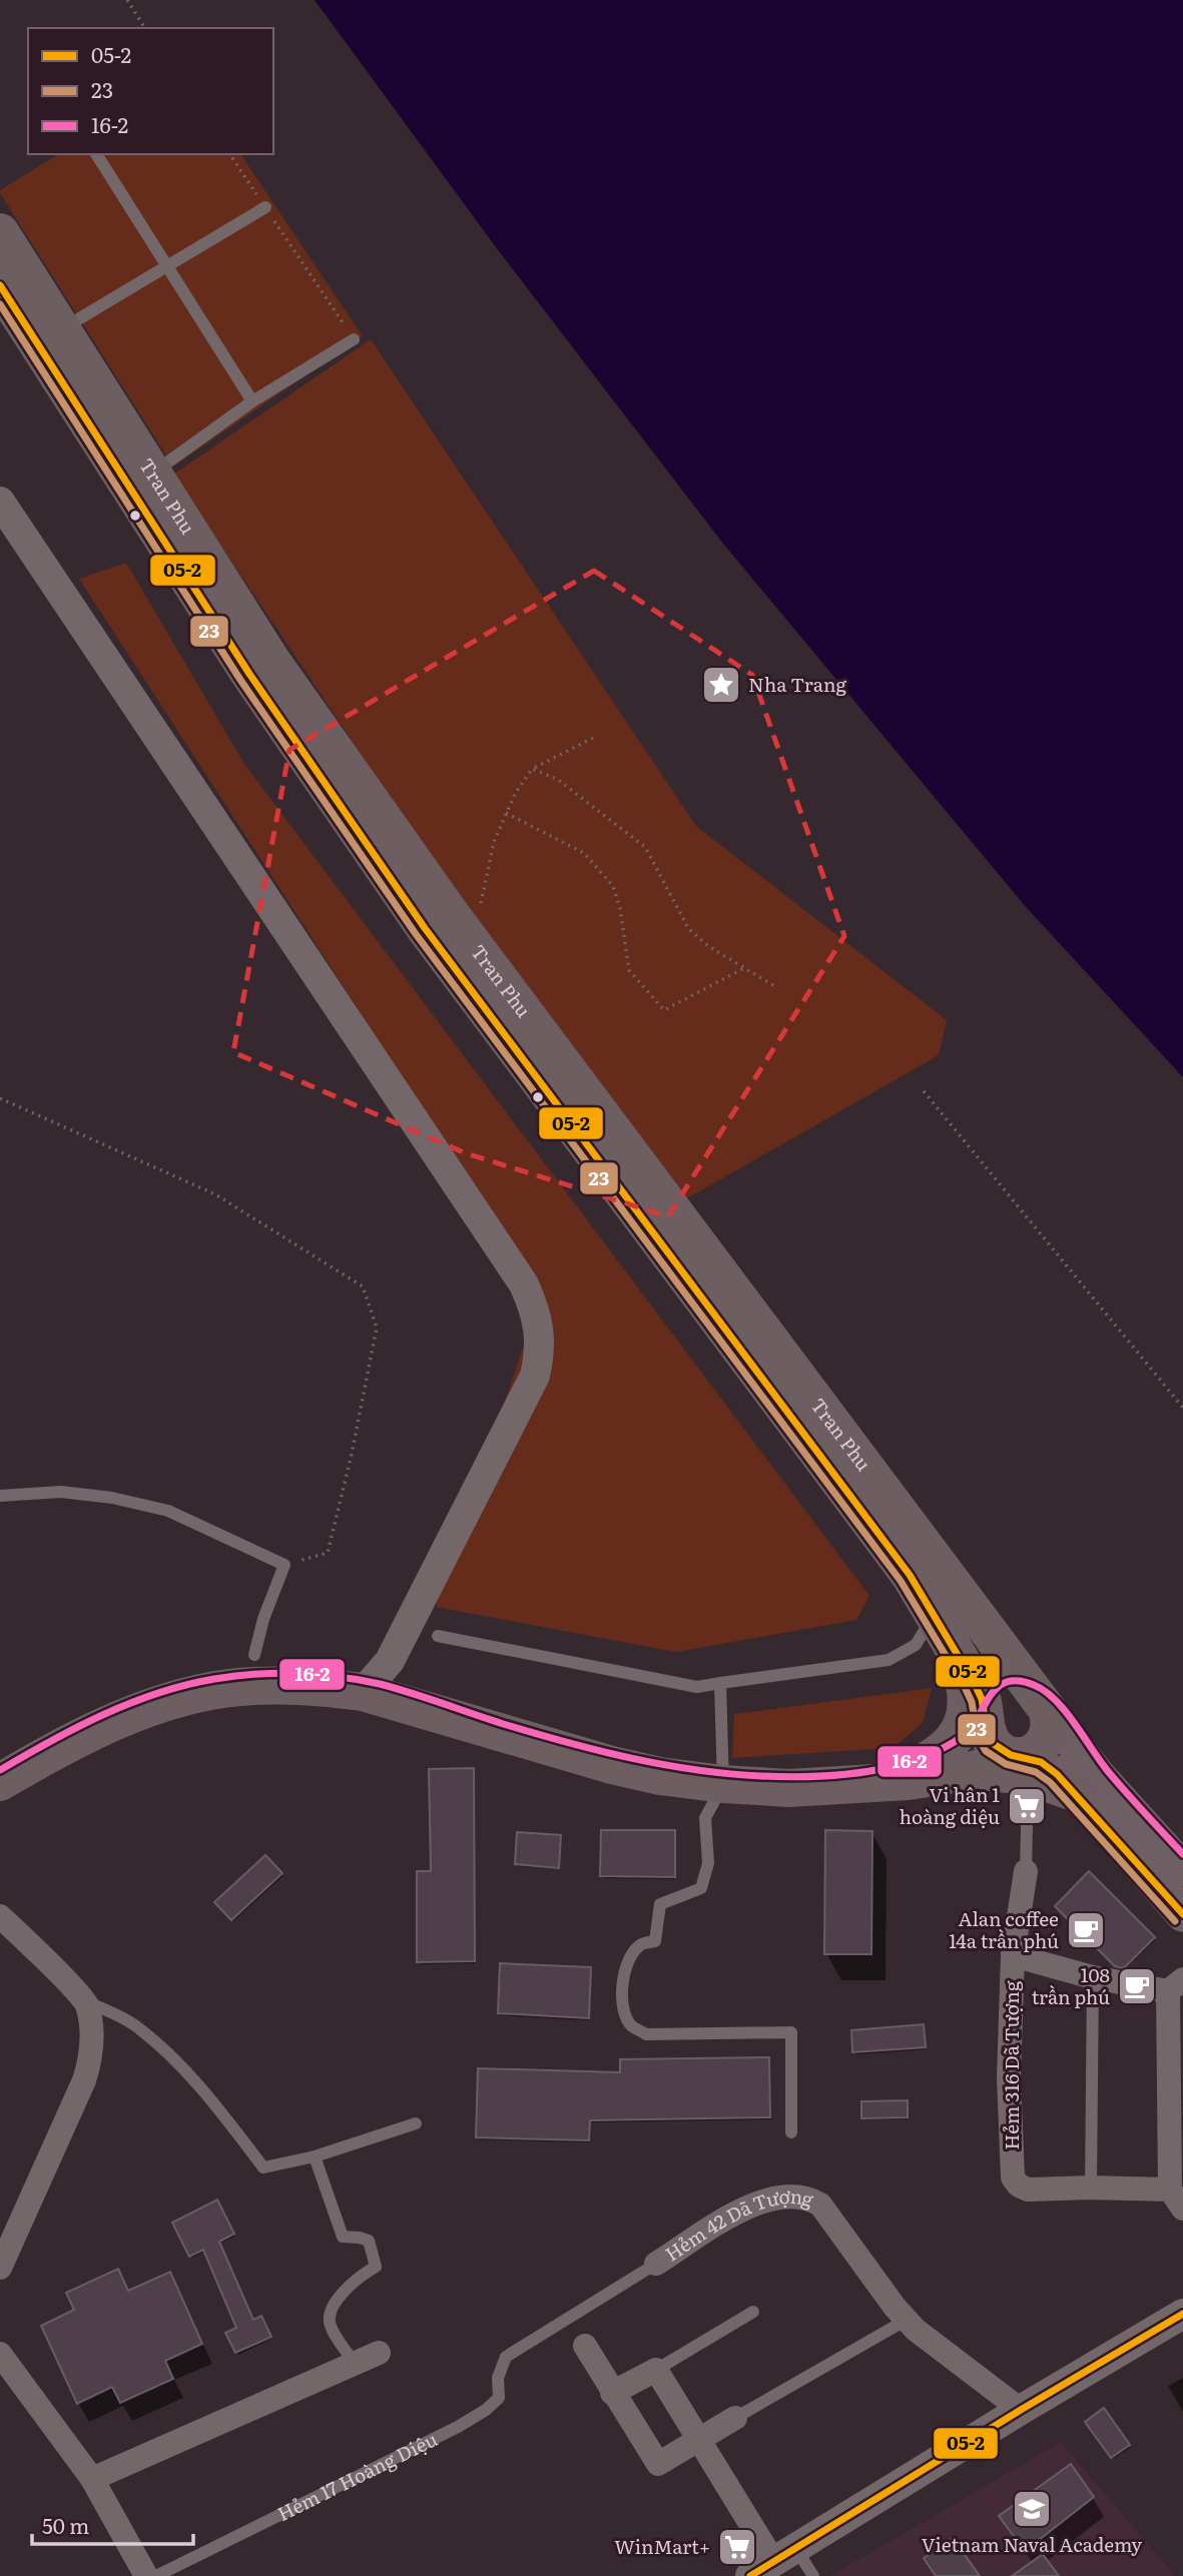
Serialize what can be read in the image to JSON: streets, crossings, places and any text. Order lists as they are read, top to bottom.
{
  "streets": {
    "main road": ["Tran Phu"],
    "street": ["Hẻm 316 Dã Tượng", "Hẻm 42 Dã Tượng"],
    "lane": ["Hẻm 17 Hoàng Diệu"]
  },
  "crossings": [
    ["Hẻm 42 Dã Tượng", "Hẻm 17 Hoàng Diệu"]
  ],
  "places": {
    "place": ["Nha Trang"],
    "supermarket": ["Vi hân 1 hoàng diệu", "WinMart+"],
    "cafe": ["Alan coffee 14a trần phú", "108 trần phú"],
    "school or university": ["Vietnam Naval Academy"]
  },
  "lines": ["transit line 05-2", "transit line 23", "transit line 16-2"],
  "legend": ["05-2", "23", "16-2"],
  "scale_bar": "50 m"
}
